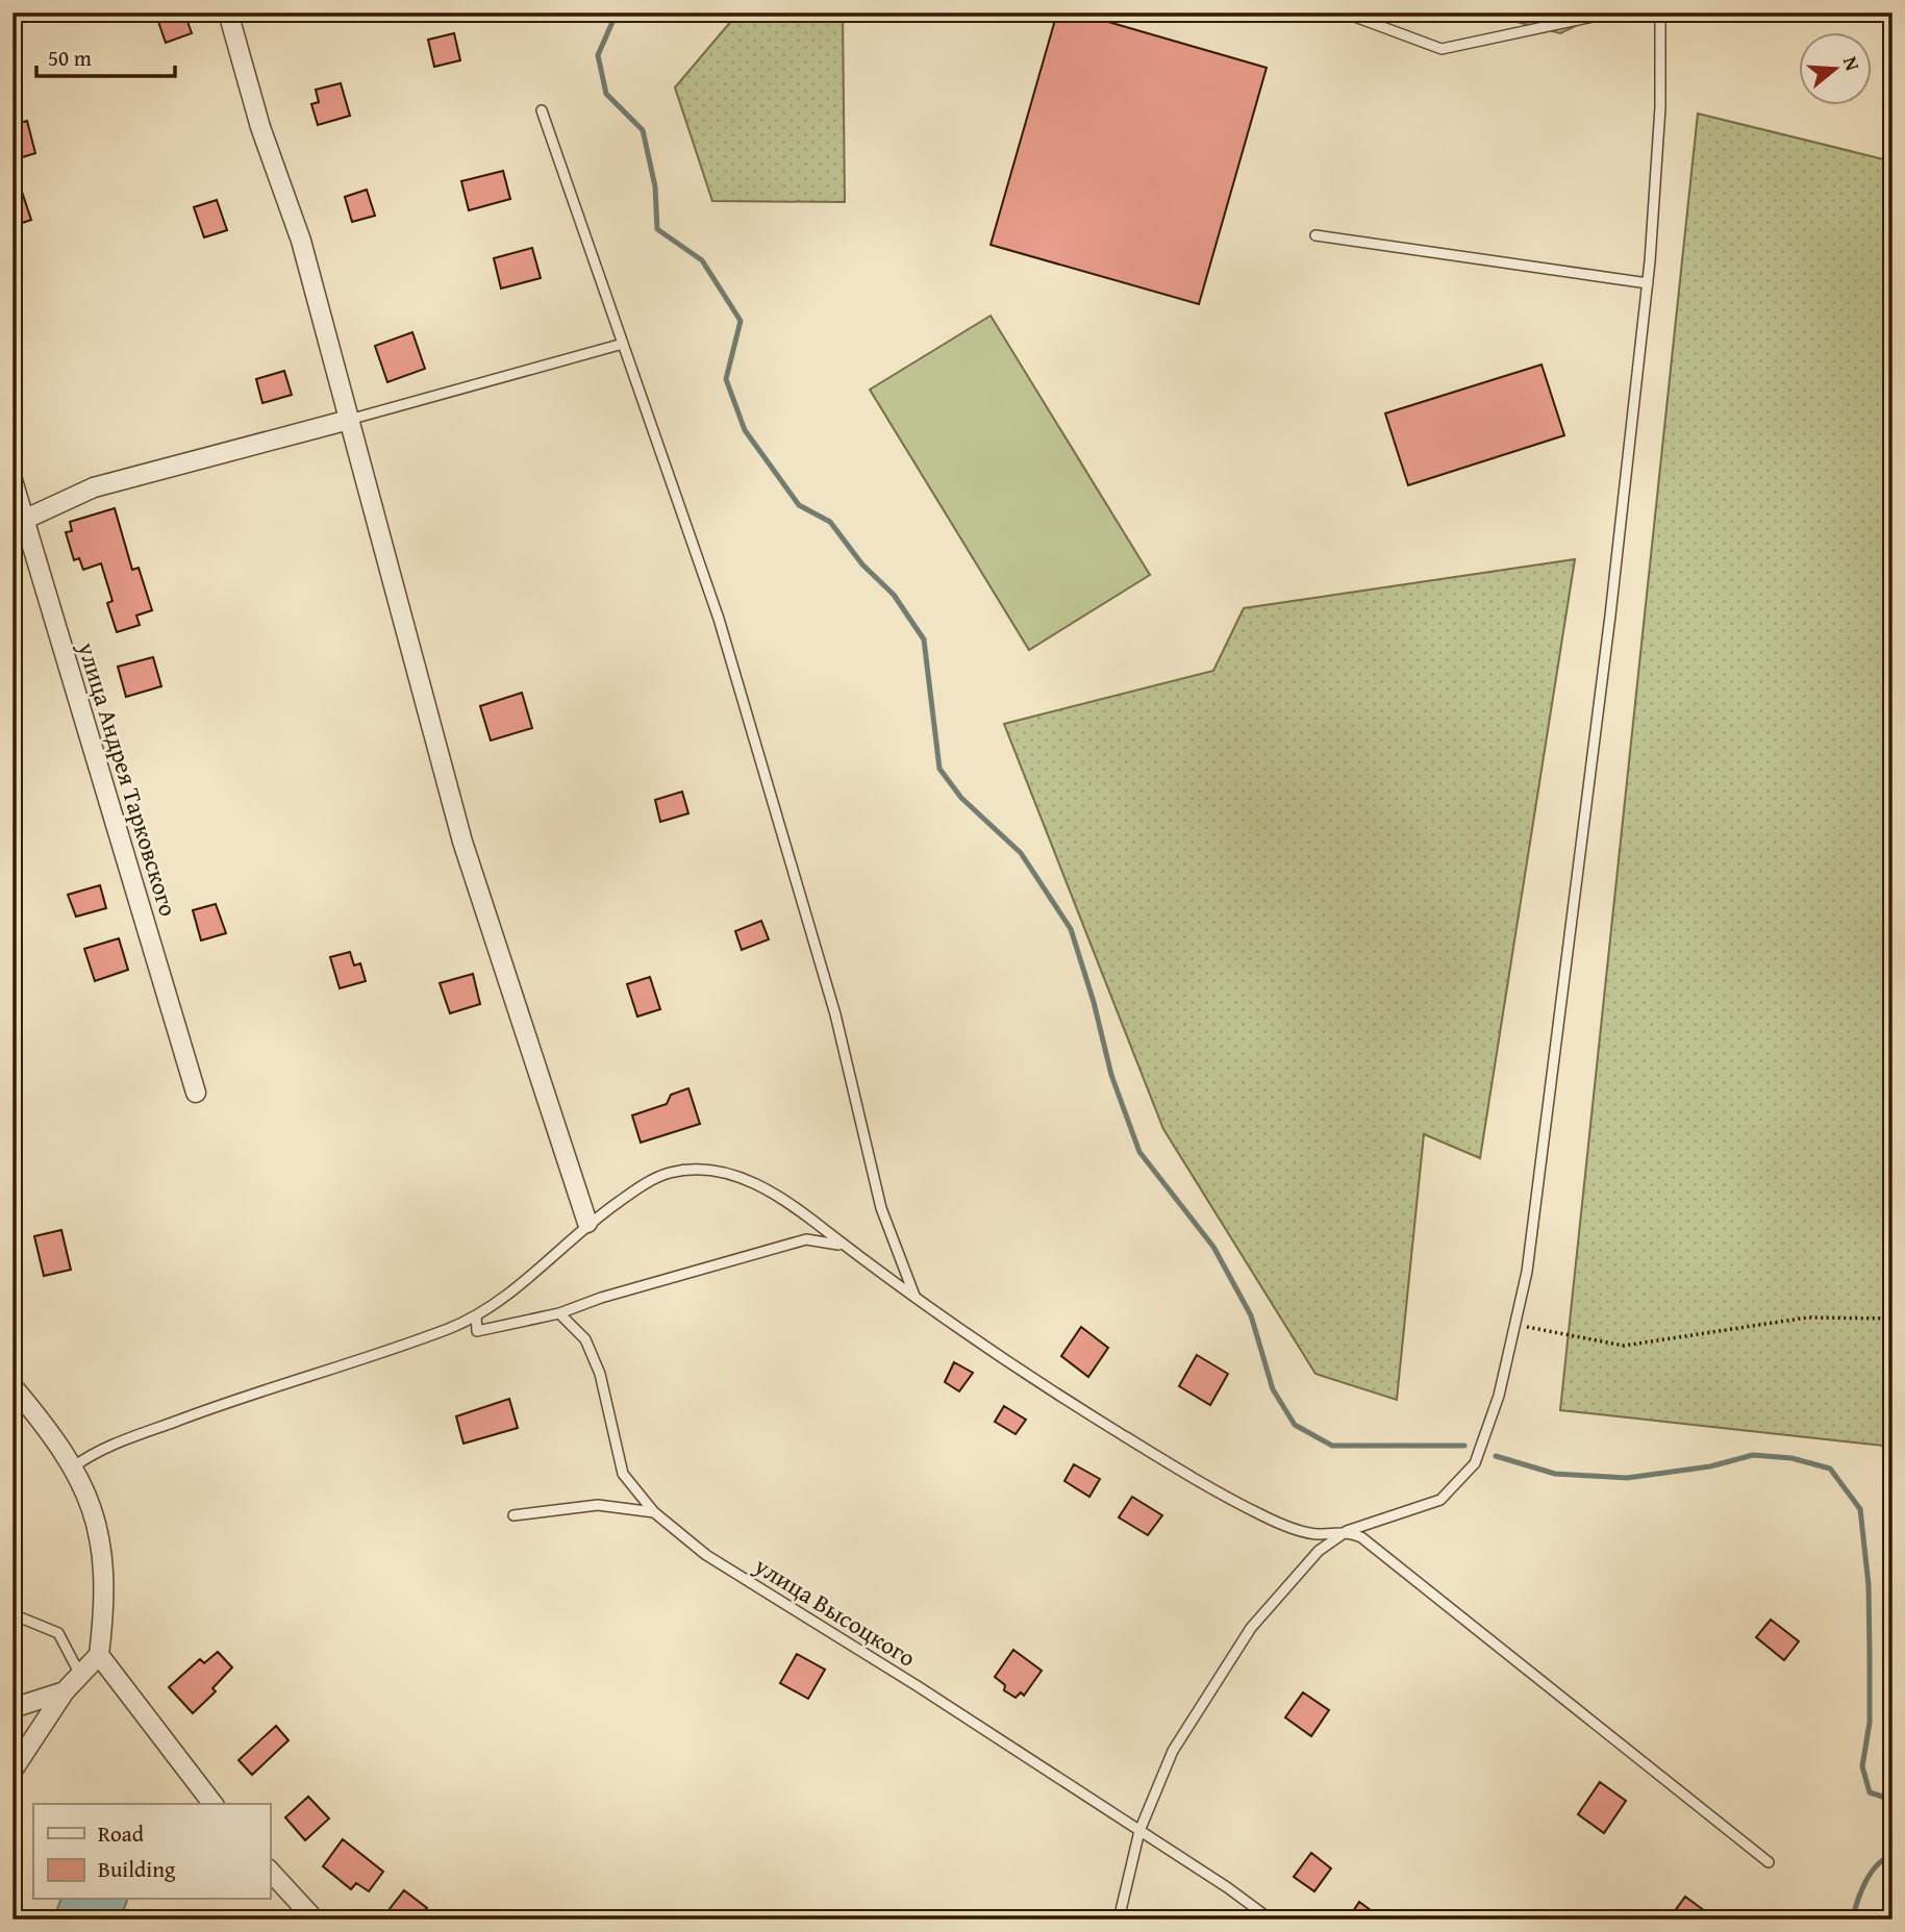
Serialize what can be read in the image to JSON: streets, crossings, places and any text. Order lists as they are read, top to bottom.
{
  "streets": {
    "street": ["улица Андрея Тарковского"],
    "lane": ["улица Высоцкого"]
  },
  "legend": ["Road", "Building"],
  "scale_bar": "50 m",
  "north": "right"
}
